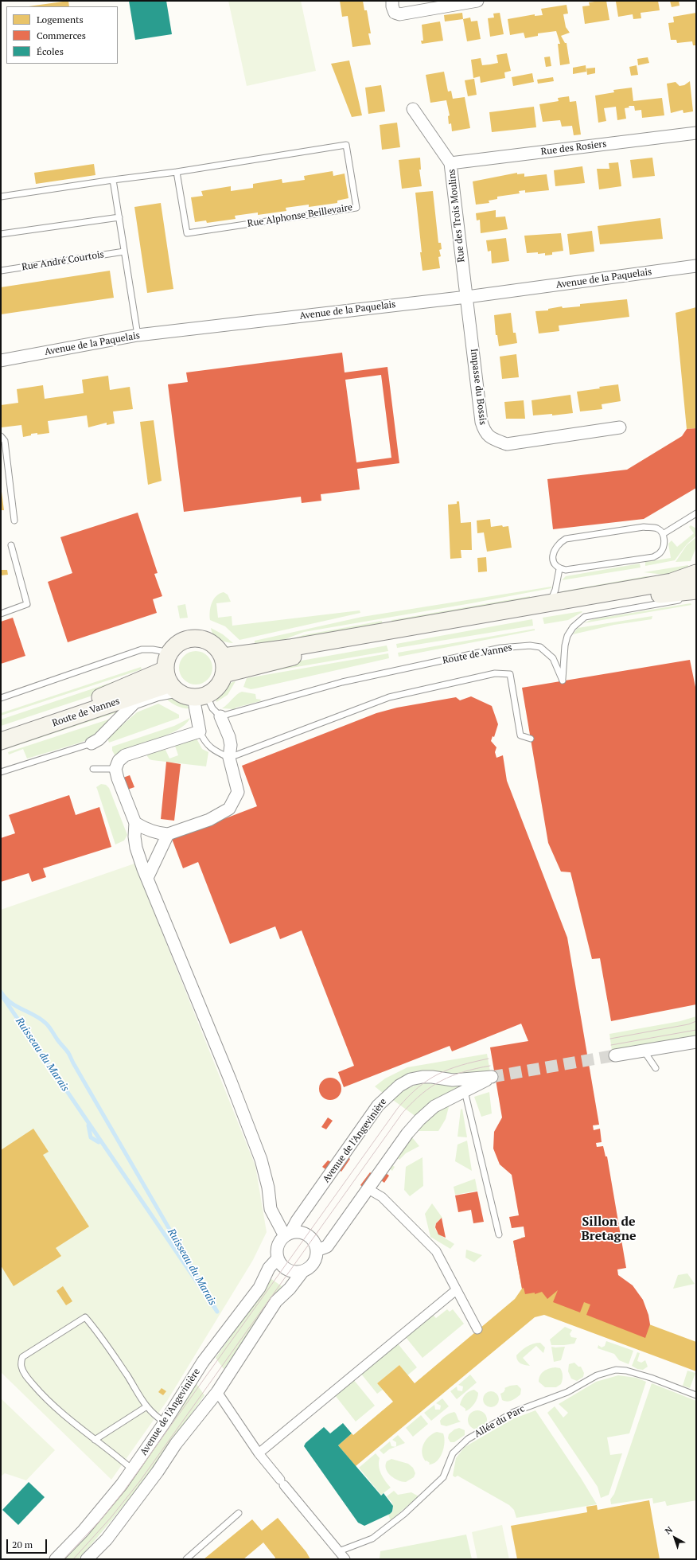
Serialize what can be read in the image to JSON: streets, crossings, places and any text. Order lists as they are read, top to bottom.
{
  "streets": {
    "main road": ["Route de Vannes"],
    "street": [
      "Rue des Rosiers",
      "Rue des Trois Moulins",
      "Avenue de la Paquelais",
      "Impasse du Bossis",
      "Avenue de l'Angevinière"
    ],
    "lane": ["Rue Alphonse Beillevaire", "Rue André Courtois", "Allée du Parc"]
  },
  "crossings": [
    ["Rue des Rosiers", "Rue des Trois Moulins"],
    ["Rue des Trois Moulins", "Avenue de la Paquelais"],
    ["Rue des Trois Moulins", "Impasse du Bossis"],
    ["Avenue de la Paquelais", "Impasse du Bossis"]
  ],
  "districts": ["Sillon de Bretagne"],
  "water": ["Ruisseau du Marais"],
  "legend": ["Logements", "Commerces", "Écoles"],
  "scale_bar": "20 m",
  "north": "top left"
}
